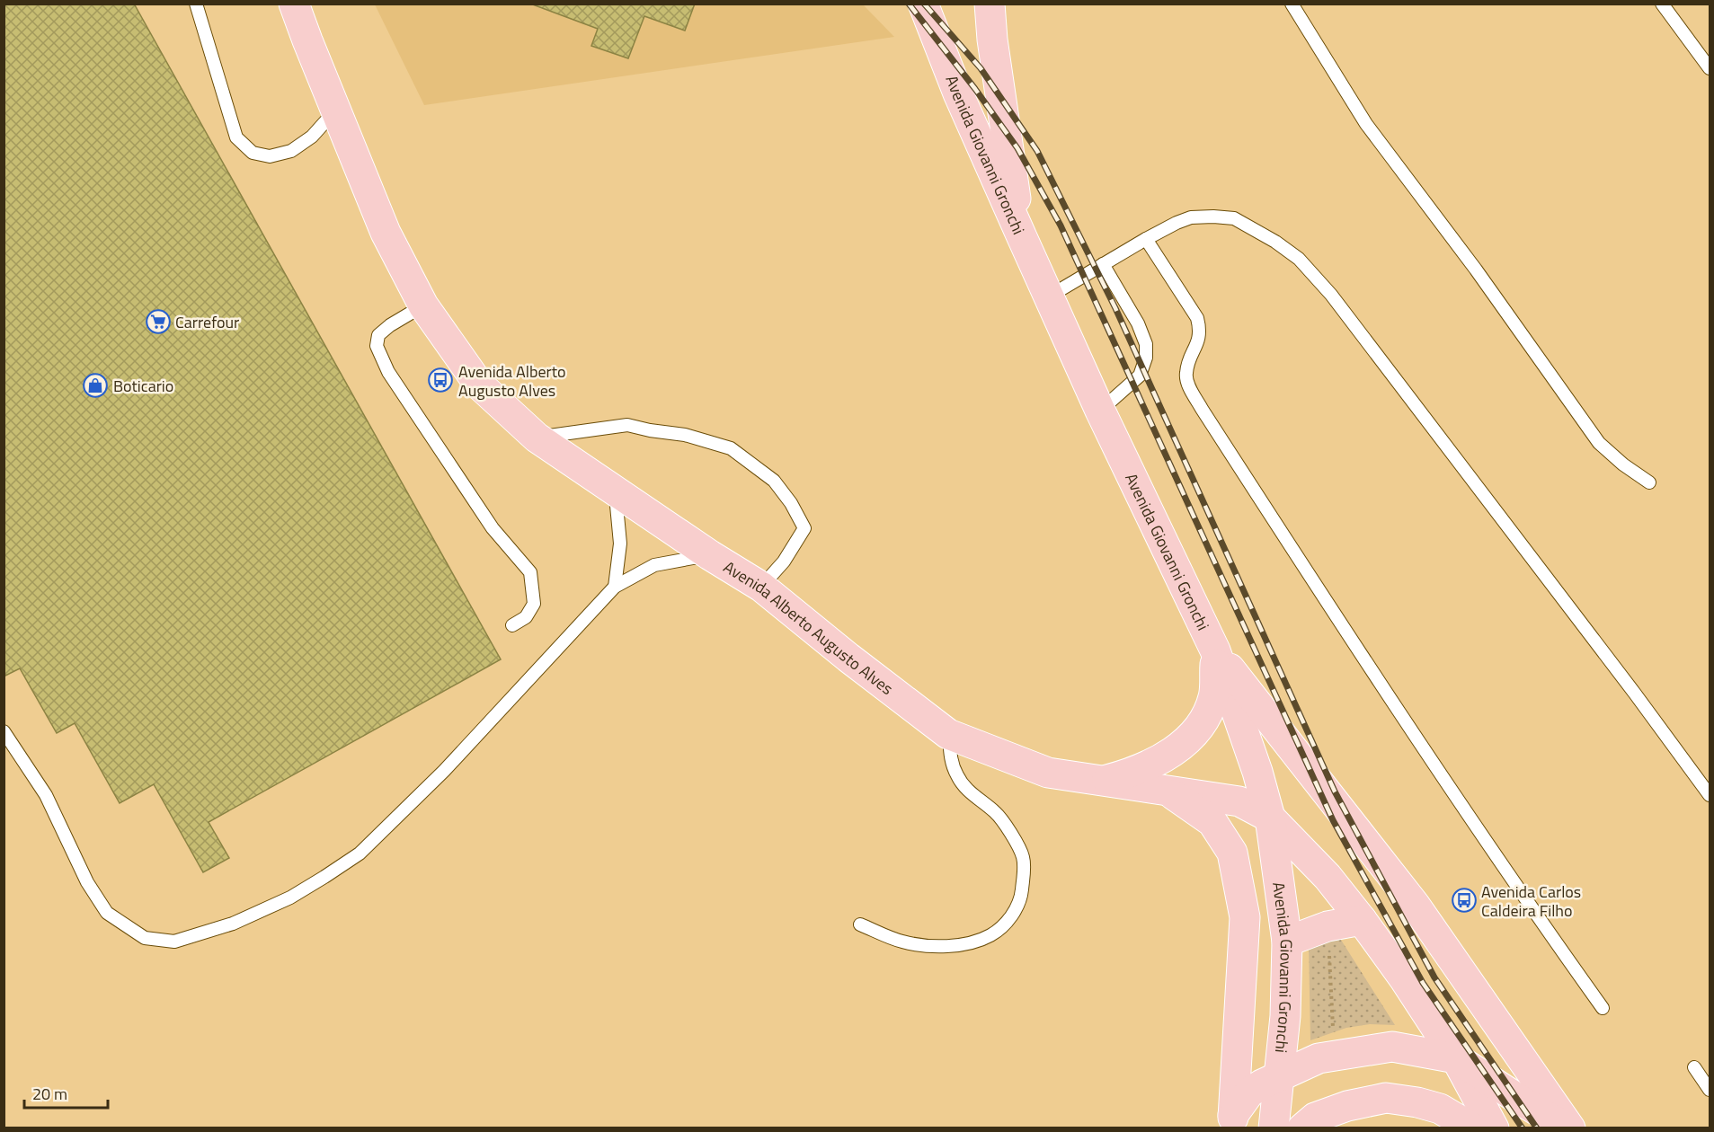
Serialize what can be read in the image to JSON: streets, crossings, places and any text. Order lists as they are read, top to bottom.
{
  "streets": {
    "main road": ["Avenida Giovanni Gronchi", "Avenida Alberto Augusto Alves"]
  },
  "crossings": [
    ["Avenida Giovanni Gronchi", "Avenida Alberto Augusto Alves"]
  ],
  "places": {
    "supermarket": ["Carrefour"],
    "bus stop": ["Avenida Alberto Augusto Alves", "Avenida Carlos Caldeira Filho"],
    "shop": ["Boticario"]
  },
  "scale_bar": "20 m"
}
